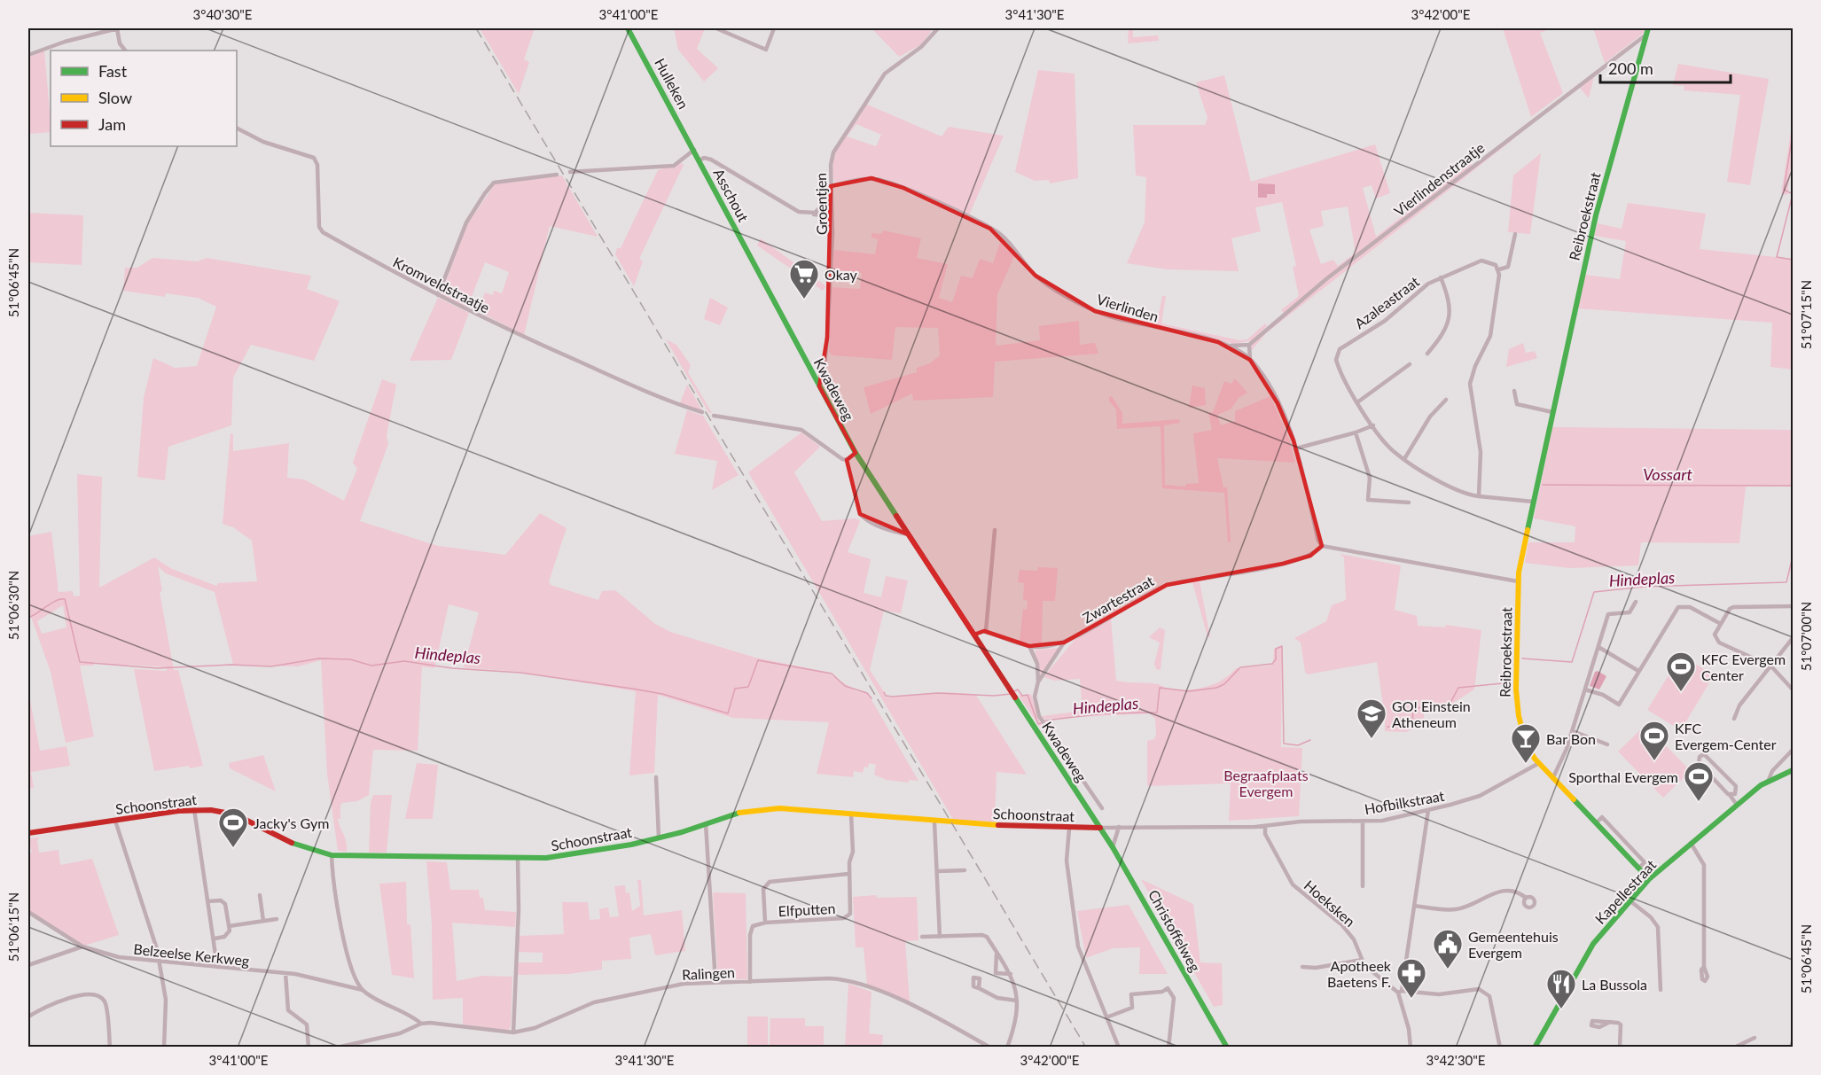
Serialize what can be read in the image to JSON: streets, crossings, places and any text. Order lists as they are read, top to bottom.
{
  "streets": {
    "street": [
      "Hulleken",
      "Vierlindenstraatje",
      "Asschout",
      "Groentjen",
      "Reibroekstraat",
      "Kromveldstraatje",
      "Azaleastraat",
      "Vierlinden",
      "Kwadeweg",
      "Zwartestraat",
      "Hofbilkstraat",
      "Schoonstraat",
      "Kapellestraat",
      "Hoeksken",
      "Elfputten",
      "Christoffelweg",
      "Belzeelse Kerkweg",
      "Ralingen"
    ]
  },
  "crossings": [
    ["Hulleken", "Asschout"],
    ["Vierlindenstraatje", "Reibroekstraat"],
    ["Asschout", "Kwadeweg"],
    ["Groentjen", "Vierlinden"],
    ["Groentjen", "Kwadeweg"],
    ["Reibroekstraat", "Azaleastraat"],
    ["Reibroekstraat", "Hofbilkstraat"],
    ["Reibroekstraat", "Kapellestraat"],
    ["Vierlinden", "Zwartestraat"],
    ["Kwadeweg", "Zwartestraat"],
    ["Kwadeweg", "Hofbilkstraat"],
    ["Kwadeweg", "Schoonstraat"],
    ["Kwadeweg", "Christoffelweg"],
    ["Hofbilkstraat", "Schoonstraat"],
    ["Hofbilkstraat", "Hoeksken"],
    ["Hofbilkstraat", "Christoffelweg"],
    ["Schoonstraat", "Elfputten"],
    ["Schoonstraat", "Christoffelweg"],
    ["Elfputten", "Ralingen"],
    ["Belzeelse Kerkweg", "Ralingen"]
  ],
  "water": ["Vossart", "Hindeplas"],
  "parks": ["Begraafplaats Evergem"],
  "places": {
    "supermarket": ["Okay"],
    "sports": [
      "KFC Evergem Center",
      "KFC Evergem-Center",
      "Sporthal Evergem",
      "Jacky's Gym"
    ],
    "school or university": ["GO! Einstein Atheneum"],
    "bar": ["Bar Bon"],
    "public building": ["Gemeentehuis Evergem"],
    "pharmacy": ["Apotheek Baetens F."],
    "restaurant": ["La Bussola"]
  },
  "legend": ["Fast", "Slow", "Jam"],
  "scale_bar": "200 m",
  "coordinates": [
    "3°40'30\"E",
    "3°41'00\"E",
    "3°41'30\"E",
    "3°42'00\"E",
    "51°06'45\"N",
    "51°07'15\"N",
    "51°06'30\"N",
    "51°07'00\"N",
    "51°06'15\"N",
    "3°42'30\"E"
  ]
}
